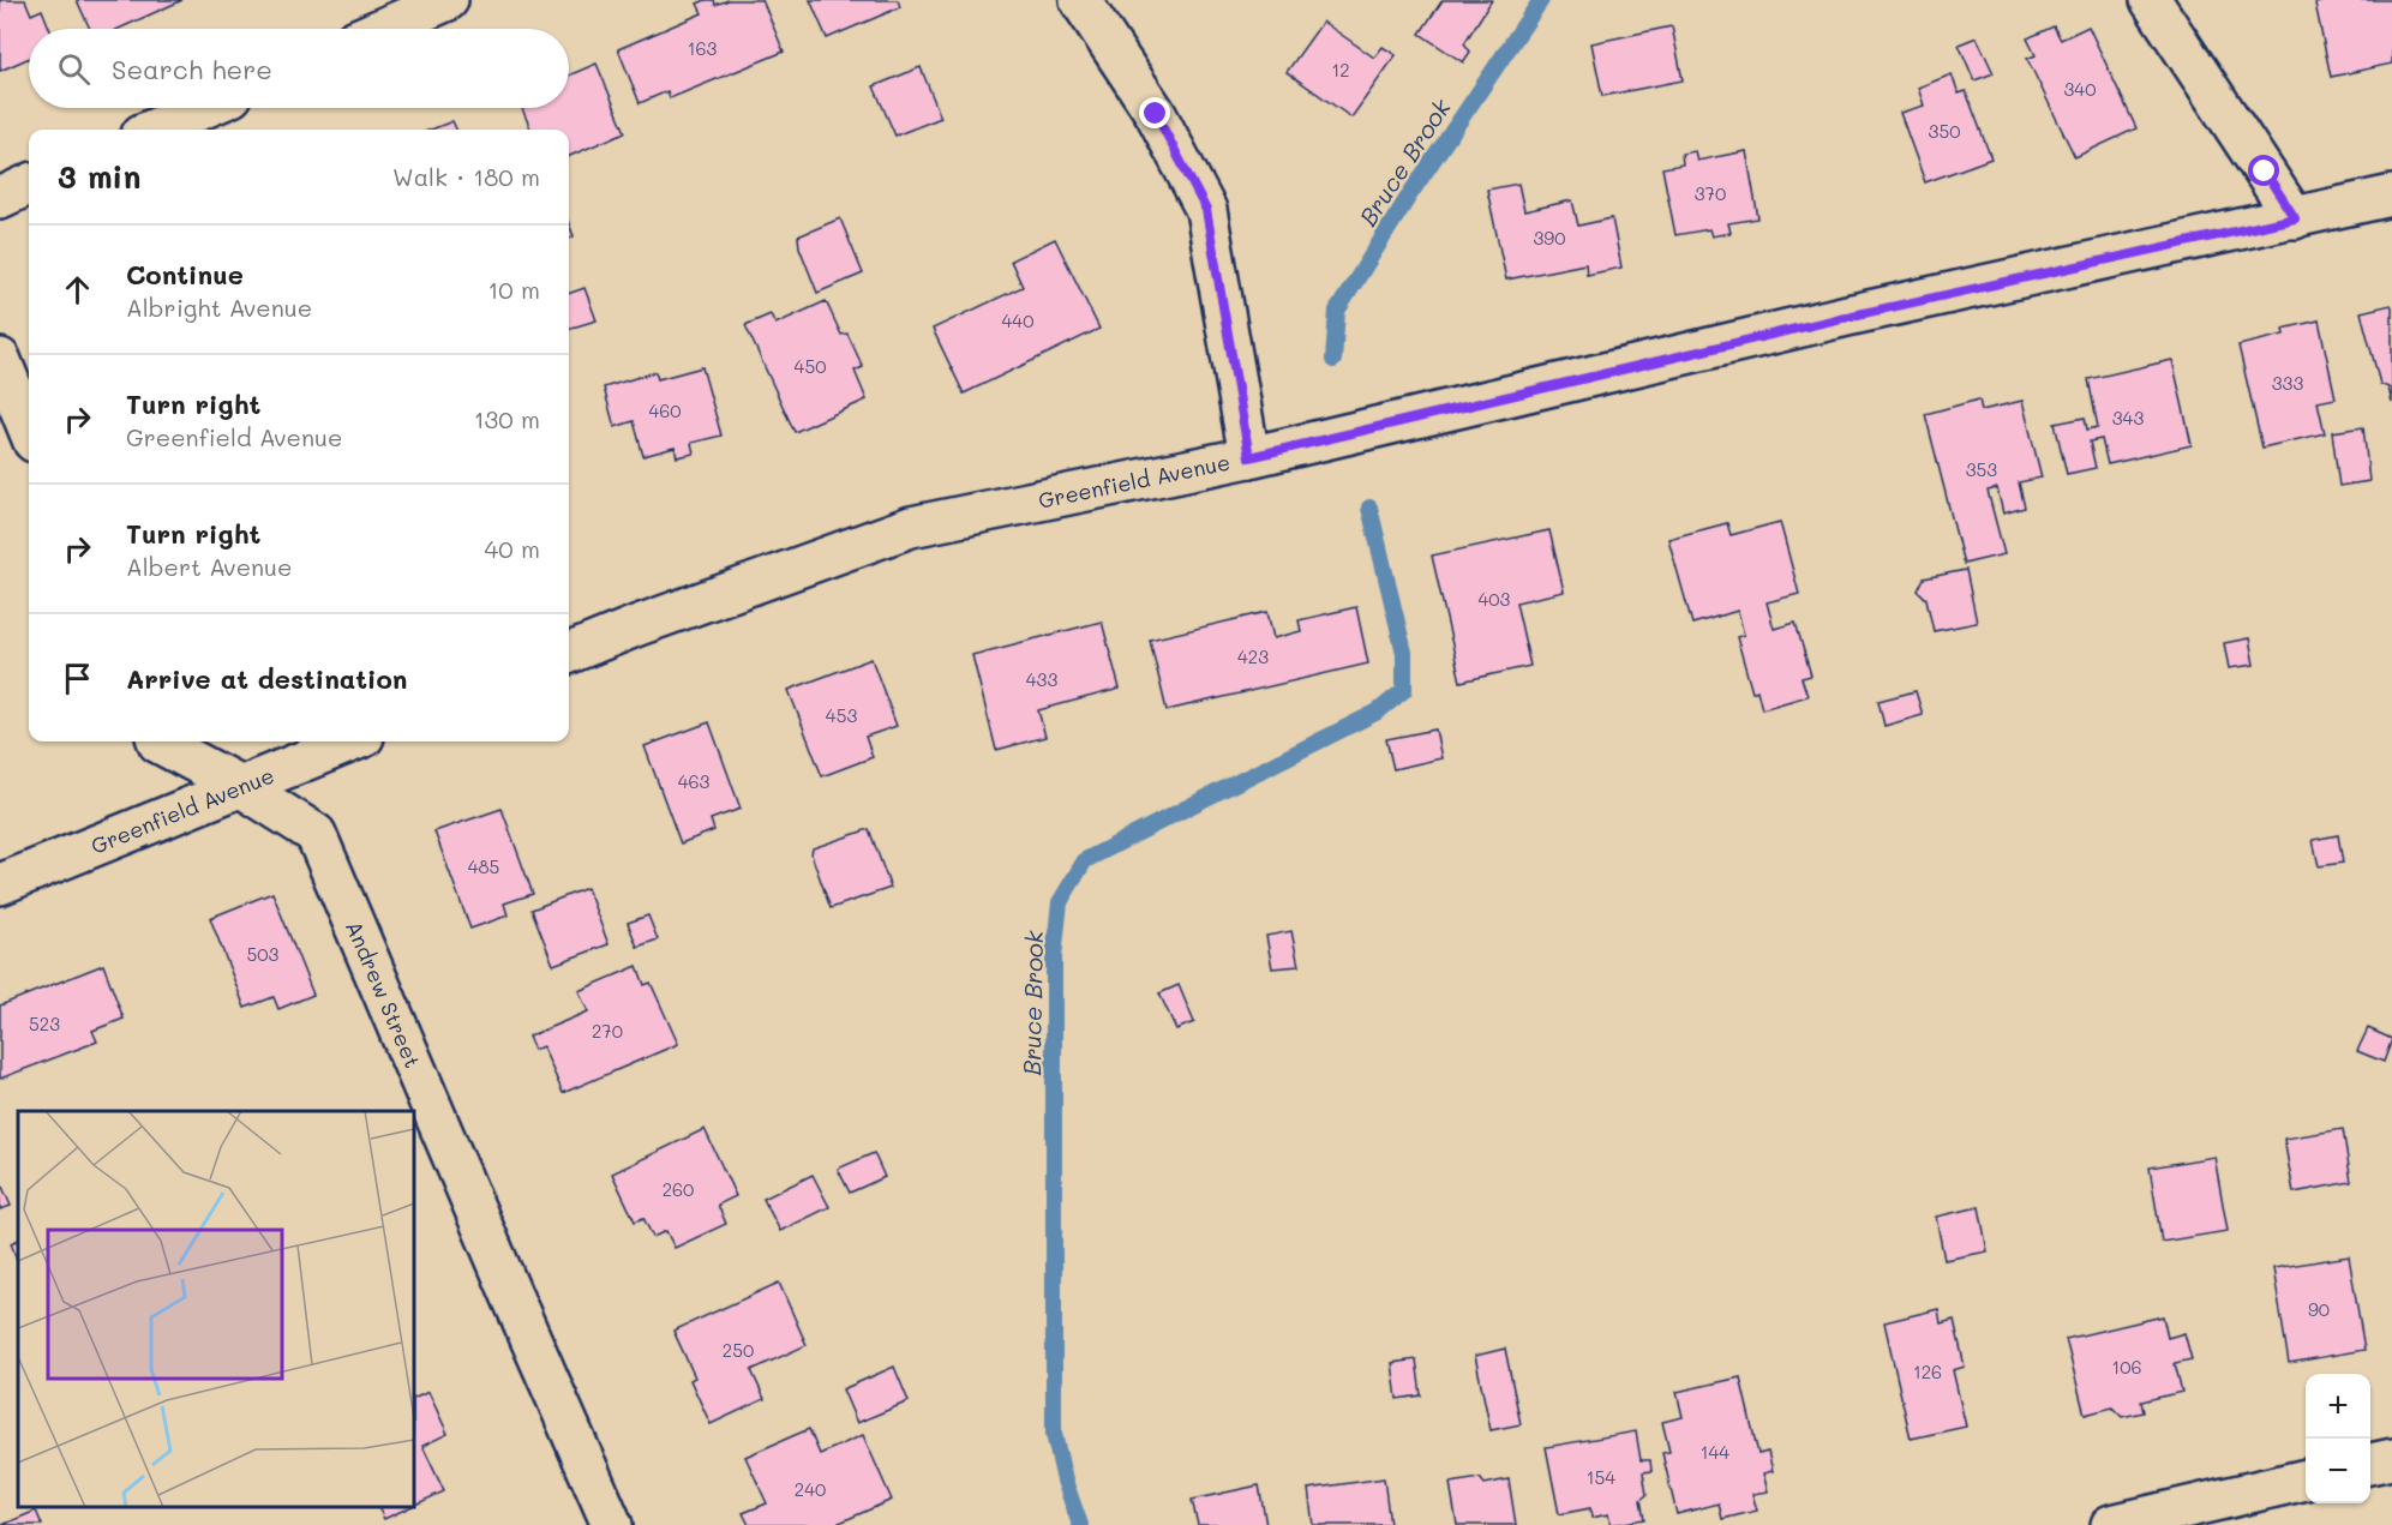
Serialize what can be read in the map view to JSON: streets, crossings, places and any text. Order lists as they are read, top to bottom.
{
  "streets": {
    "street": ["Greenfield Avenue", "Andrew Street"]
  },
  "crossings": [
    ["Greenfield Avenue", "Andrew Street"]
  ],
  "water": ["Bruce Brook"],
  "house_numbers": [
    "163",
    "12",
    "340",
    "350",
    "370",
    "390",
    "440",
    "450",
    "333",
    "460",
    "343",
    "353",
    "403",
    "423",
    "433",
    "453",
    "463",
    "485",
    "503",
    "523",
    "270",
    "260",
    "90",
    "250",
    "106",
    "126",
    "144",
    "154",
    "240"
  ],
  "page": {
    "search": "Search here",
    "heading": ["3 min", "Walk · 180 m"],
    "list": [
      ["Continue", "Albright Avenue", "10 m"],
      ["Turn right", "Greenfield Avenue", "130 m"],
      ["Turn right", "Albert Avenue", "40 m"],
      "Arrive at destination"
    ],
    "map_buttons": ["+", "−"]
  }
}
